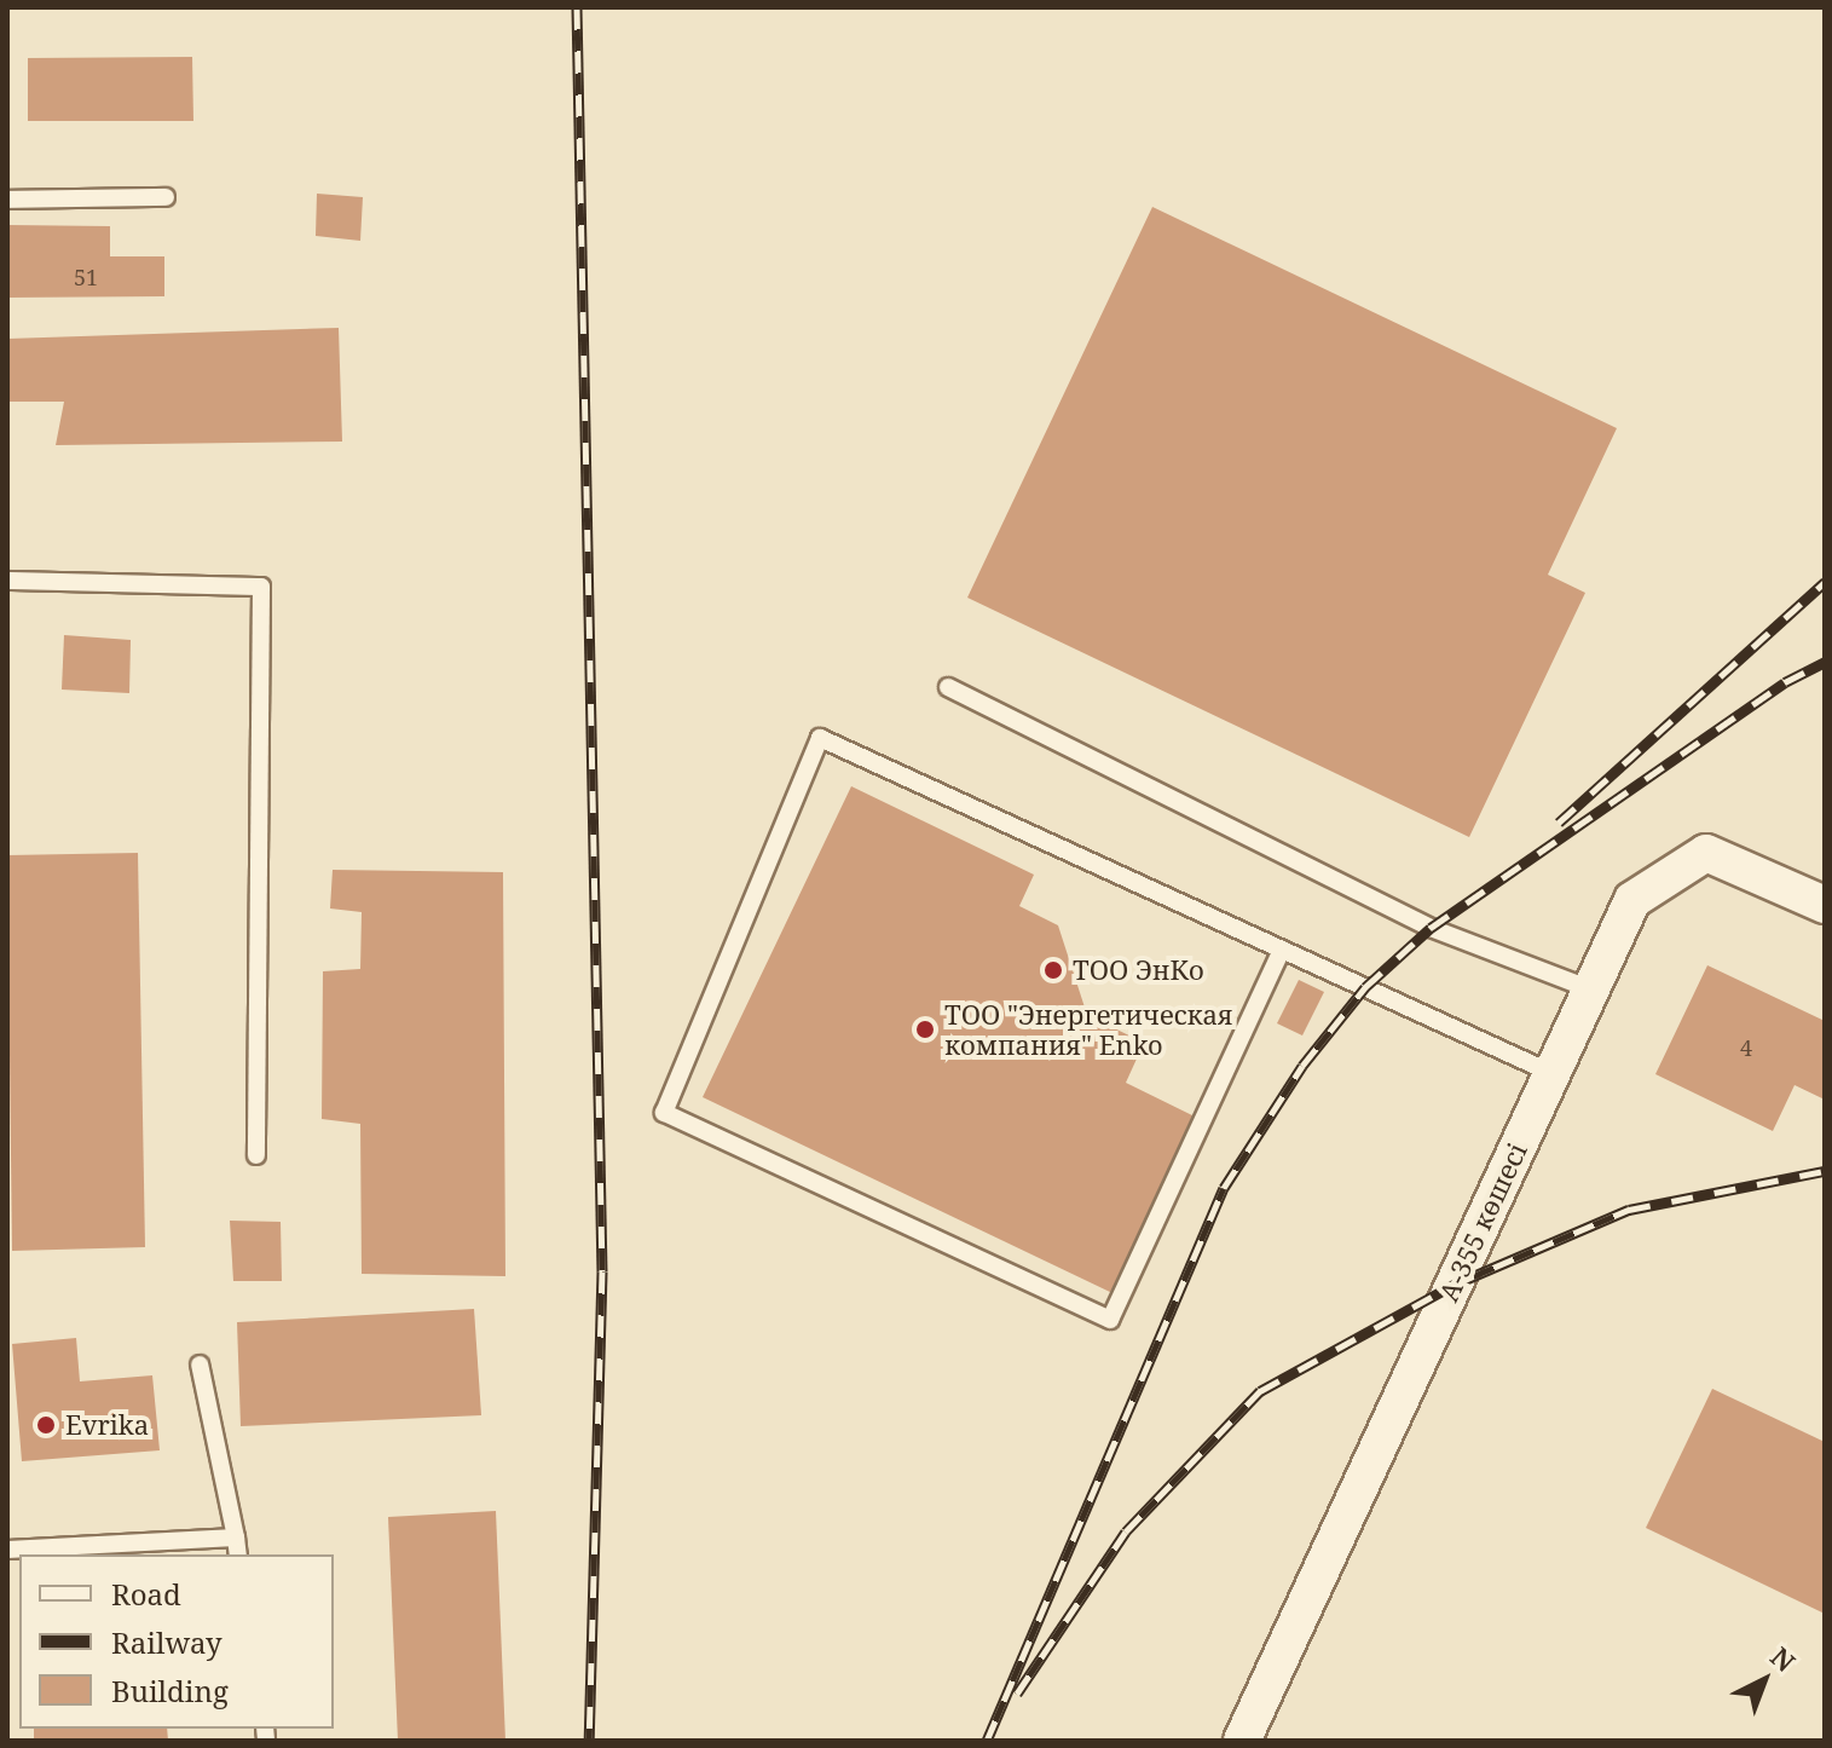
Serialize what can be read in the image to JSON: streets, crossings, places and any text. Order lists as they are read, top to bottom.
{
  "streets": {
    "street": ["А-355 көшесі"]
  },
  "places": ["ТОО ЭнКо", "ТОО \"Энергетическая компания\" Enko", "Evrika"],
  "house_numbers": ["51", "4"],
  "legend": ["Road", "Railway", "Building"],
  "north": "top right"
}
